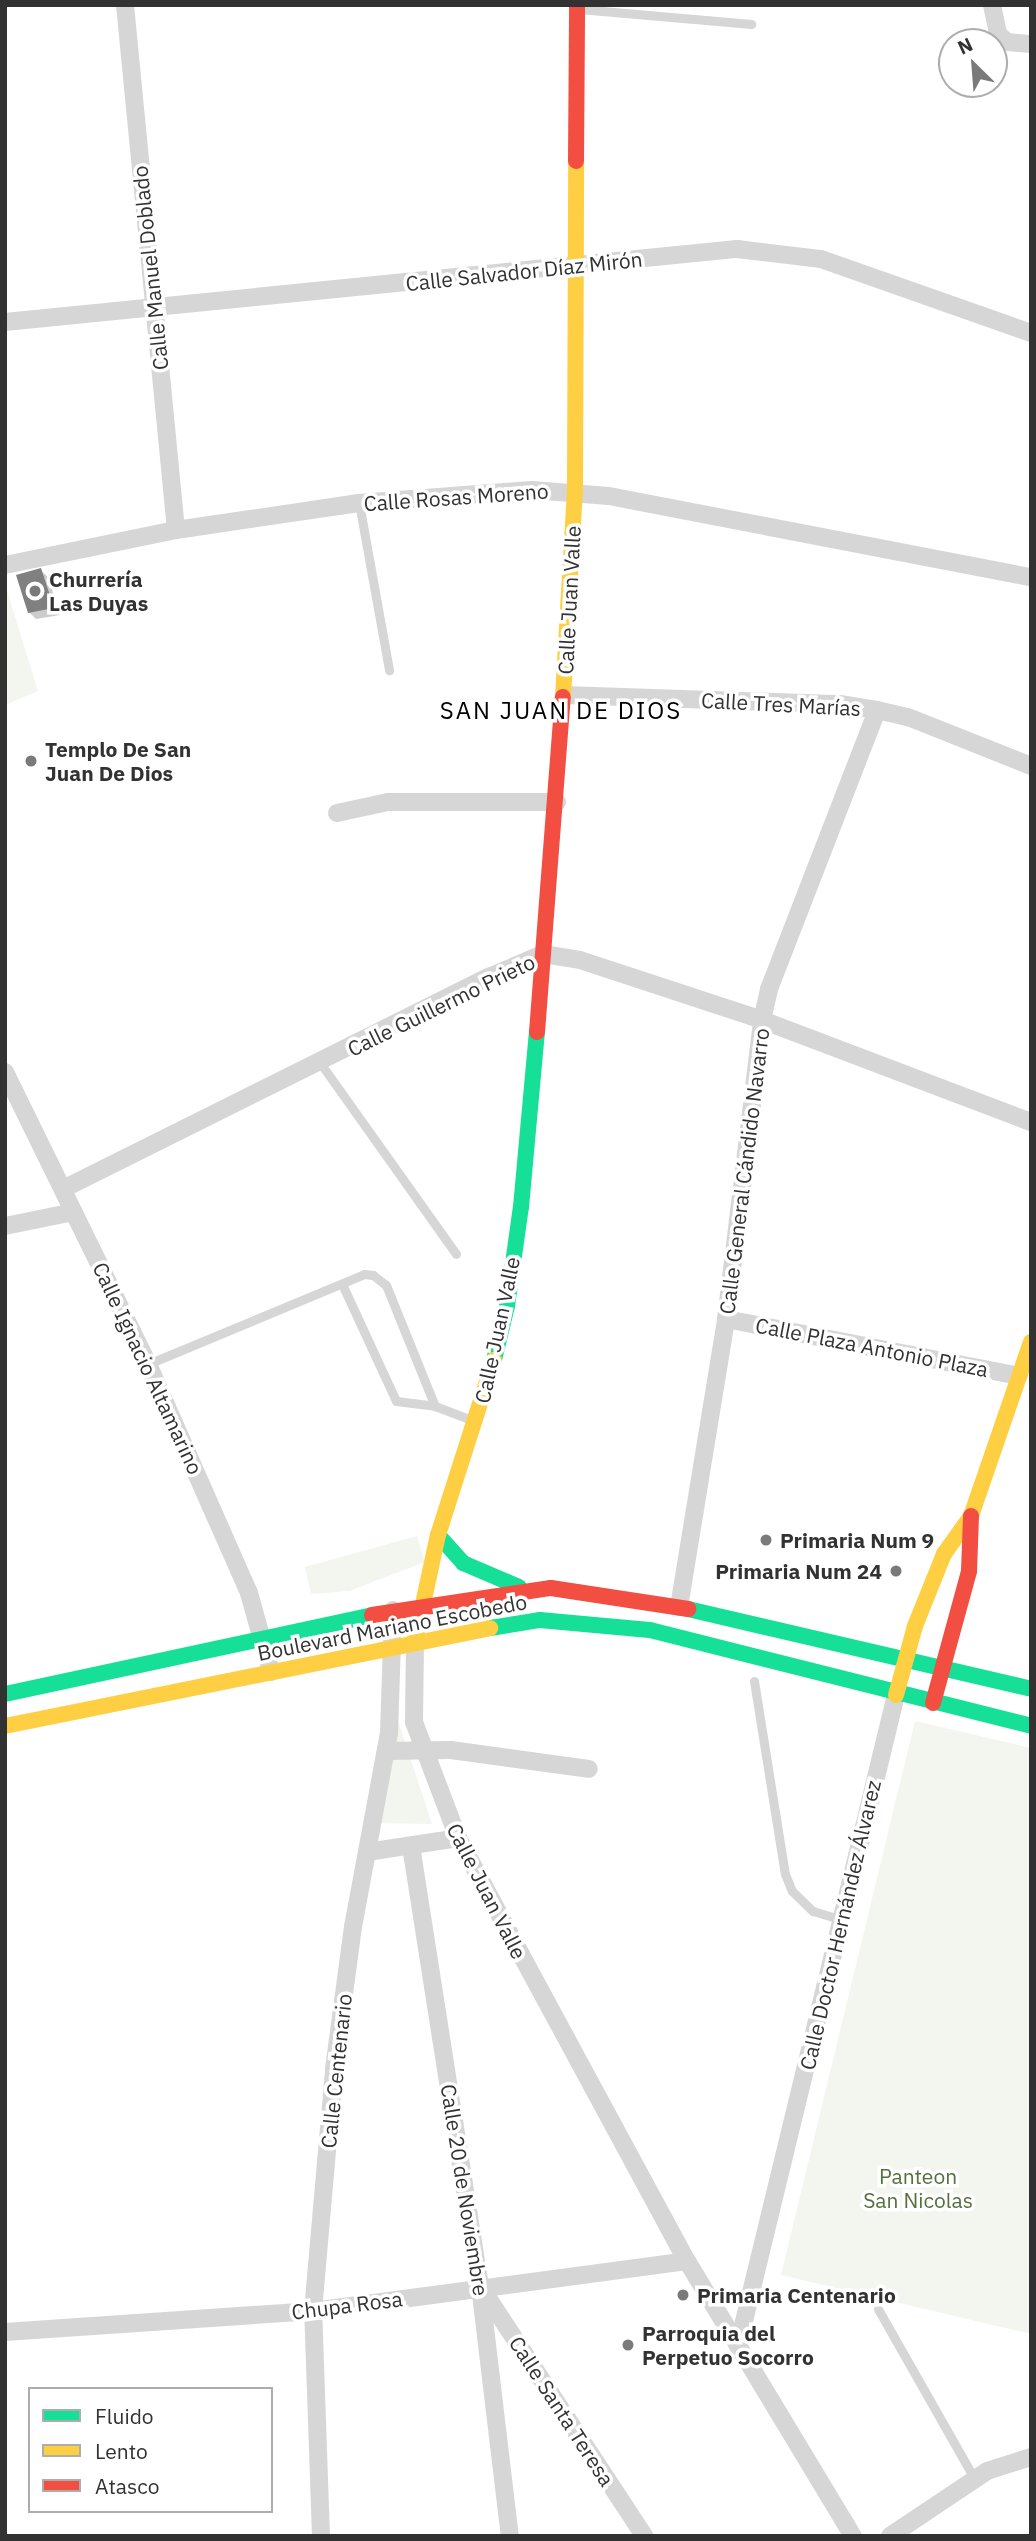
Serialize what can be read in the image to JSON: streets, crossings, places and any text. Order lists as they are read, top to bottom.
{
  "streets": {
    "street": [
      "Calle Manuel Doblado",
      "Calle Salvador Díaz Mirón",
      "Calle Rosas Moreno",
      "Calle Juan Valle",
      "Calle Tres Marías",
      "Calle Guillermo Prieto",
      "Calle General Cándido Navarro",
      "Calle Plaza Antonio Plaza",
      "Calle Ignacio Altamarino",
      "Boulevard Mariano Escobedo",
      "Calle Doctor Hernández Álvarez",
      "Calle Centenario",
      "Calle 20 de Noviembre",
      "Chupa Rosa",
      "Calle Santa Teresa"
    ]
  },
  "crossings": [
    ["Calle Manuel Doblado", "Calle Salvador Díaz Mirón"],
    ["Calle Manuel Doblado", "Calle Rosas Moreno"],
    ["Calle Salvador Díaz Mirón", "Calle Juan Valle"],
    ["Calle Rosas Moreno", "Calle Juan Valle"],
    ["Calle Juan Valle", "Calle Tres Marías"],
    ["Calle Juan Valle", "Calle Guillermo Prieto"],
    ["Calle Juan Valle", "Boulevard Mariano Escobedo"],
    ["Calle Juan Valle", "Calle Doctor Hernández Álvarez"],
    ["Calle Juan Valle", "Chupa Rosa"],
    ["Calle Tres Marías", "Calle General Cándido Navarro"],
    ["Calle Guillermo Prieto", "Calle General Cándido Navarro"],
    ["Calle Guillermo Prieto", "Calle Ignacio Altamarino"],
    ["Calle General Cándido Navarro", "Calle Plaza Antonio Plaza"],
    ["Calle General Cándido Navarro", "Boulevard Mariano Escobedo"],
    ["Calle Plaza Antonio Plaza", "Calle Doctor Hernández Álvarez"],
    ["Calle Ignacio Altamarino", "Boulevard Mariano Escobedo"],
    ["Boulevard Mariano Escobedo", "Calle Doctor Hernández Álvarez"],
    ["Boulevard Mariano Escobedo", "Calle Centenario"],
    ["Calle Centenario", "Chupa Rosa"],
    ["Calle 20 de Noviembre", "Chupa Rosa"],
    ["Calle 20 de Noviembre", "Calle Santa Teresa"],
    ["Chupa Rosa", "Calle Santa Teresa"]
  ],
  "districts": ["SAN JUAN DE DIOS"],
  "parks": ["Panteon San Nicolas"],
  "places": [
    "Churrería Las Duyas",
    "Templo De San Juan De Dios",
    "Primaria Num 9",
    "Primaria Num 24",
    "Primaria Centenario",
    "Parroquia del Perpetuo Socorro"
  ],
  "legend": ["Fluido", "Lento", "Atasco"],
  "north": "top left"
}
